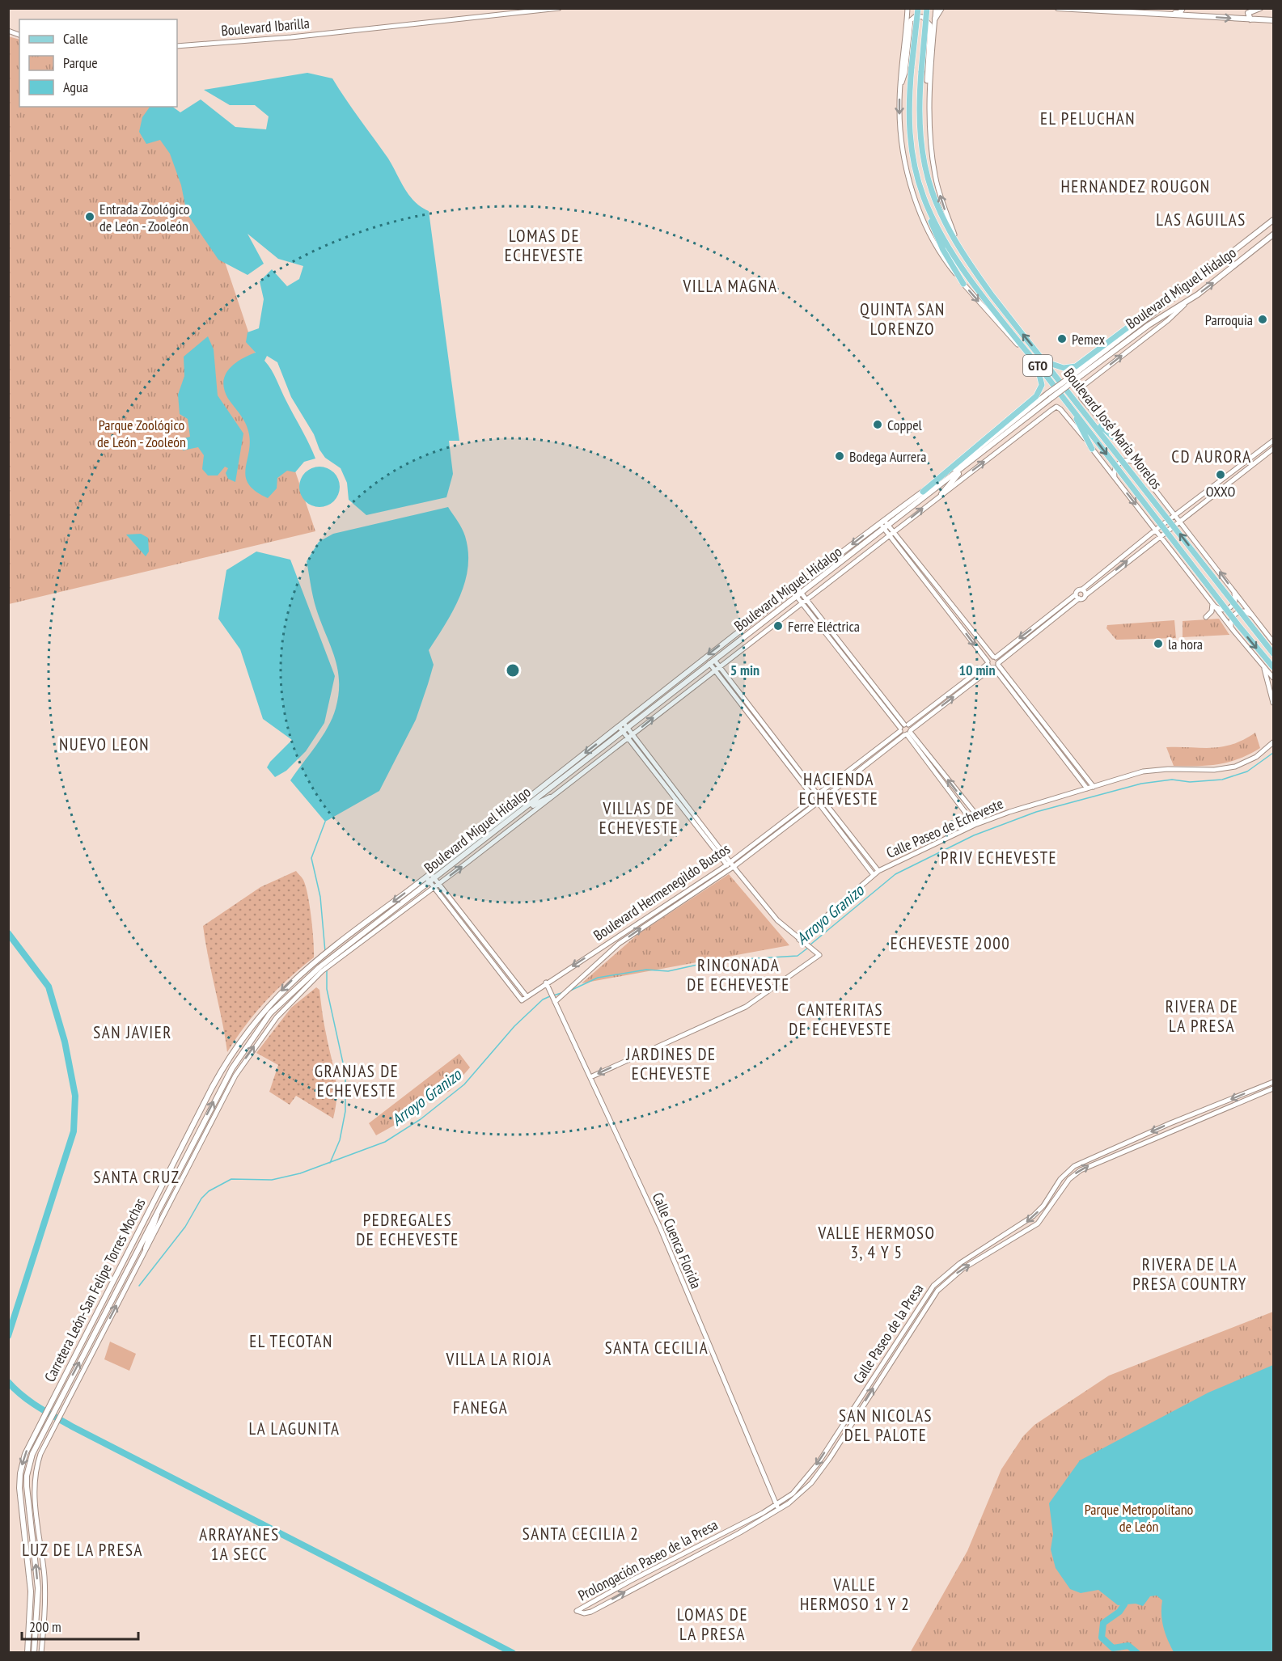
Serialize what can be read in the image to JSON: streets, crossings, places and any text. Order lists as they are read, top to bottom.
{
  "streets": {
    "main road": [
      "Boulevard Miguel Hidalgo",
      "GTO",
      "Boulevard José María Morelos",
      "Carretera León-San Felipe Torres Mochas"
    ],
    "street": [
      "Boulevard Ibarilla",
      "Calle Paseo de Echeveste",
      "Boulevard Hermenegildo Bustos",
      "Calle Cuenca Florida",
      "Calle Paseo de la Presa",
      "Prolongación Paseo de la Presa"
    ]
  },
  "crossings": [
    ["Boulevard Miguel Hidalgo", "Boulevard Hermenegildo Bustos"],
    ["Boulevard Miguel Hidalgo", "Carretera León-San Felipe Torres Mochas"],
    ["Boulevard Hermenegildo Bustos", "Calle Cuenca Florida"],
    ["Calle Cuenca Florida", "Calle Paseo de la Presa"],
    ["Calle Cuenca Florida", "Prolongación Paseo de la Presa"],
    ["Calle Paseo de la Presa", "Prolongación Paseo de la Presa"]
  ],
  "districts": [
    "EL PELUCHAN",
    "HERNANDEZ ROUGON",
    "LAS AGUILAS",
    "LOMAS DE ECHEVESTE",
    "VILLA MAGNA",
    "QUINTA SAN LORENZO",
    "CD AURORA",
    "NUEVO LEON",
    "HACIENDA ECHEVESTE",
    "VILLAS DE ECHEVESTE",
    "PRIV ECHEVESTE",
    "ECHEVESTE 2000",
    "RINCONADA DE ECHEVESTE",
    "RIVERA DE LA PRESA",
    "CANTERITAS DE ECHEVESTE",
    "SAN JAVIER",
    "JARDINES DE ECHEVESTE",
    "GRANJAS DE ECHEVESTE",
    "SANTA CRUZ",
    "PEDREGALES DE ECHEVESTE",
    "VALLE HERMOSO 3, 4 Y 5",
    "RIVERA DE LA PRESA COUNTRY",
    "EL TECOTAN",
    "SANTA CECILIA",
    "VILLA LA RIOJA",
    "FANEGA",
    "SAN NICOLAS DEL PALOTE",
    "LA LAGUNITA",
    "SANTA CECILIA 2",
    "ARRAYANES 1A SECC",
    "LUZ DE LA PRESA",
    "VALLE HERMOSO 1 Y 2",
    "LOMAS DE LA PRESA"
  ],
  "water": ["Arroyo Granizo"],
  "parks": ["Parque Zoológico de León - Zooleón", "Parque Metropolitano de León"],
  "places": [
    "Entrada Zoológico de León - Zooleón",
    "Parroquia",
    "Pemex",
    "Coppel",
    "Bodega Aurrera",
    "OXXO",
    "Ferre Eléctrica",
    "la hora"
  ],
  "legend": ["Calle", "Parque", "Agua"],
  "scale_bar": "200 m",
  "rings": ["5 min", "10 min"]
}
